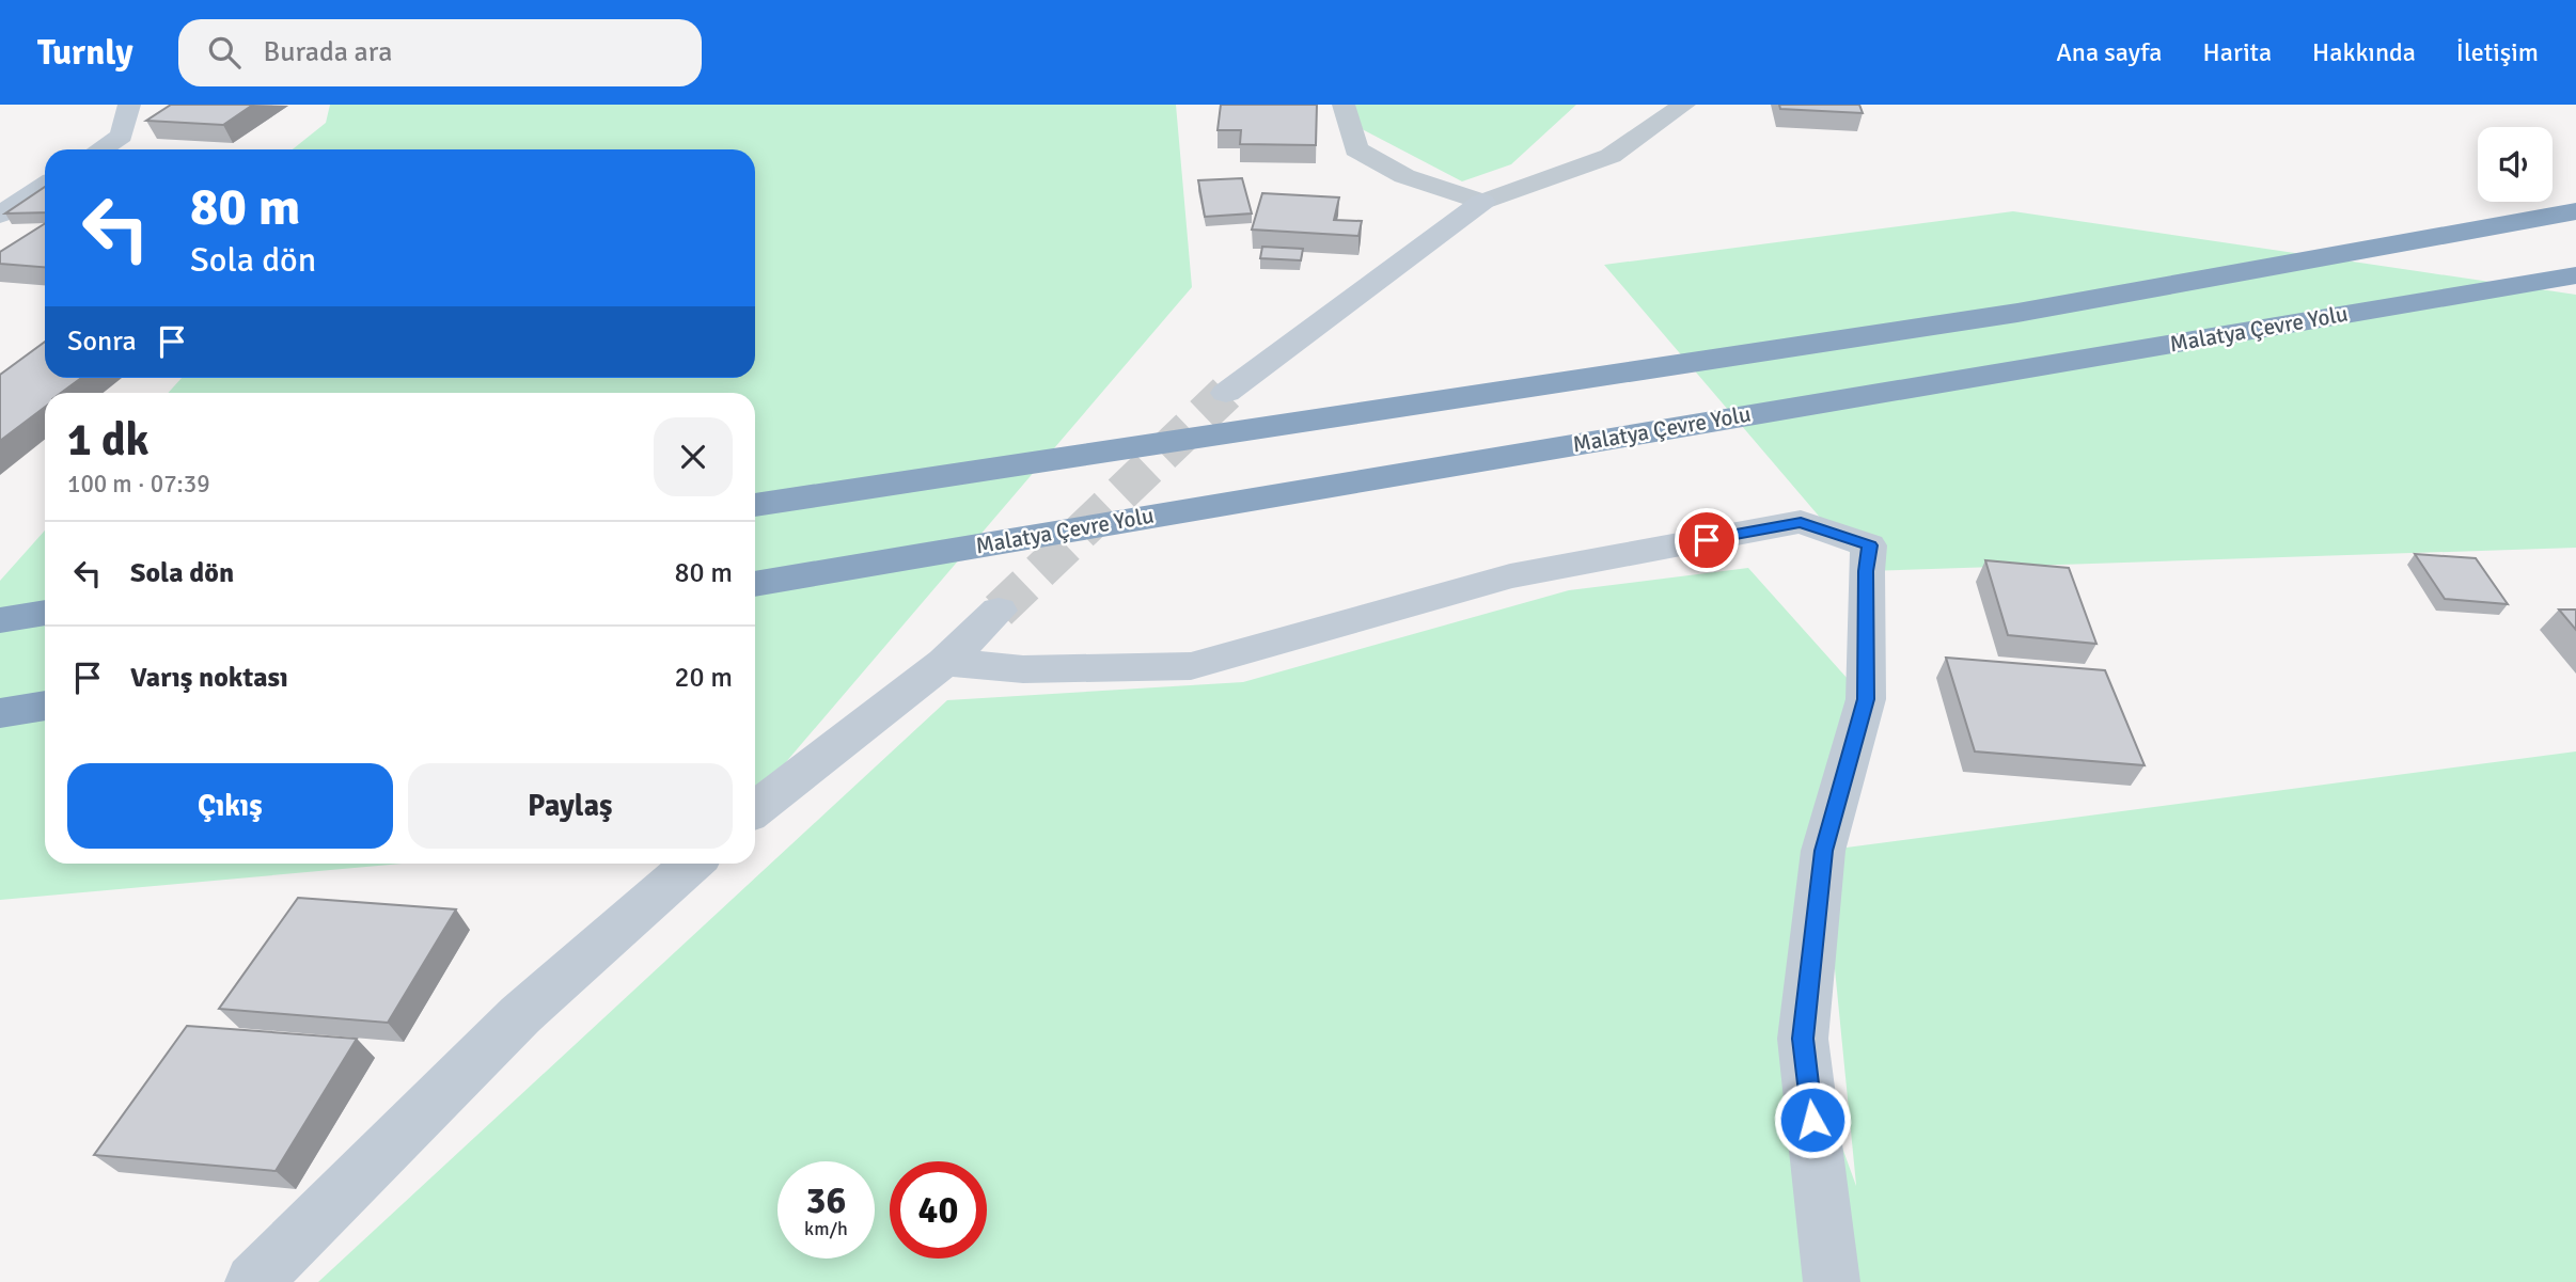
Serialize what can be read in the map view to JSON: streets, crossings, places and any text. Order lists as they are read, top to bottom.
{
  "streets": {
    "highway": ["Malatya Çevre Yolu"]
  },
  "page": {
    "header": "Turnly",
    "search": "Burada ara",
    "nav": [
      "Ana sayfa",
      "Harita",
      "Hakkında",
      "İletişim"
    ],
    "turn": ["80 m", "Sola dön"],
    "then": "Sonra",
    "heading": ["1 dk", "100 m · 07:39"],
    "list": [
      {
        "name": "Sola dön",
        "value": "80 m"
      },
      {
        "name": "Varış noktası",
        "value": "20 m"
      }
    ],
    "buttons": ["Çıkış", "Paylaş"],
    "speed": "36 km/h",
    "limit": "40"
  }
}
